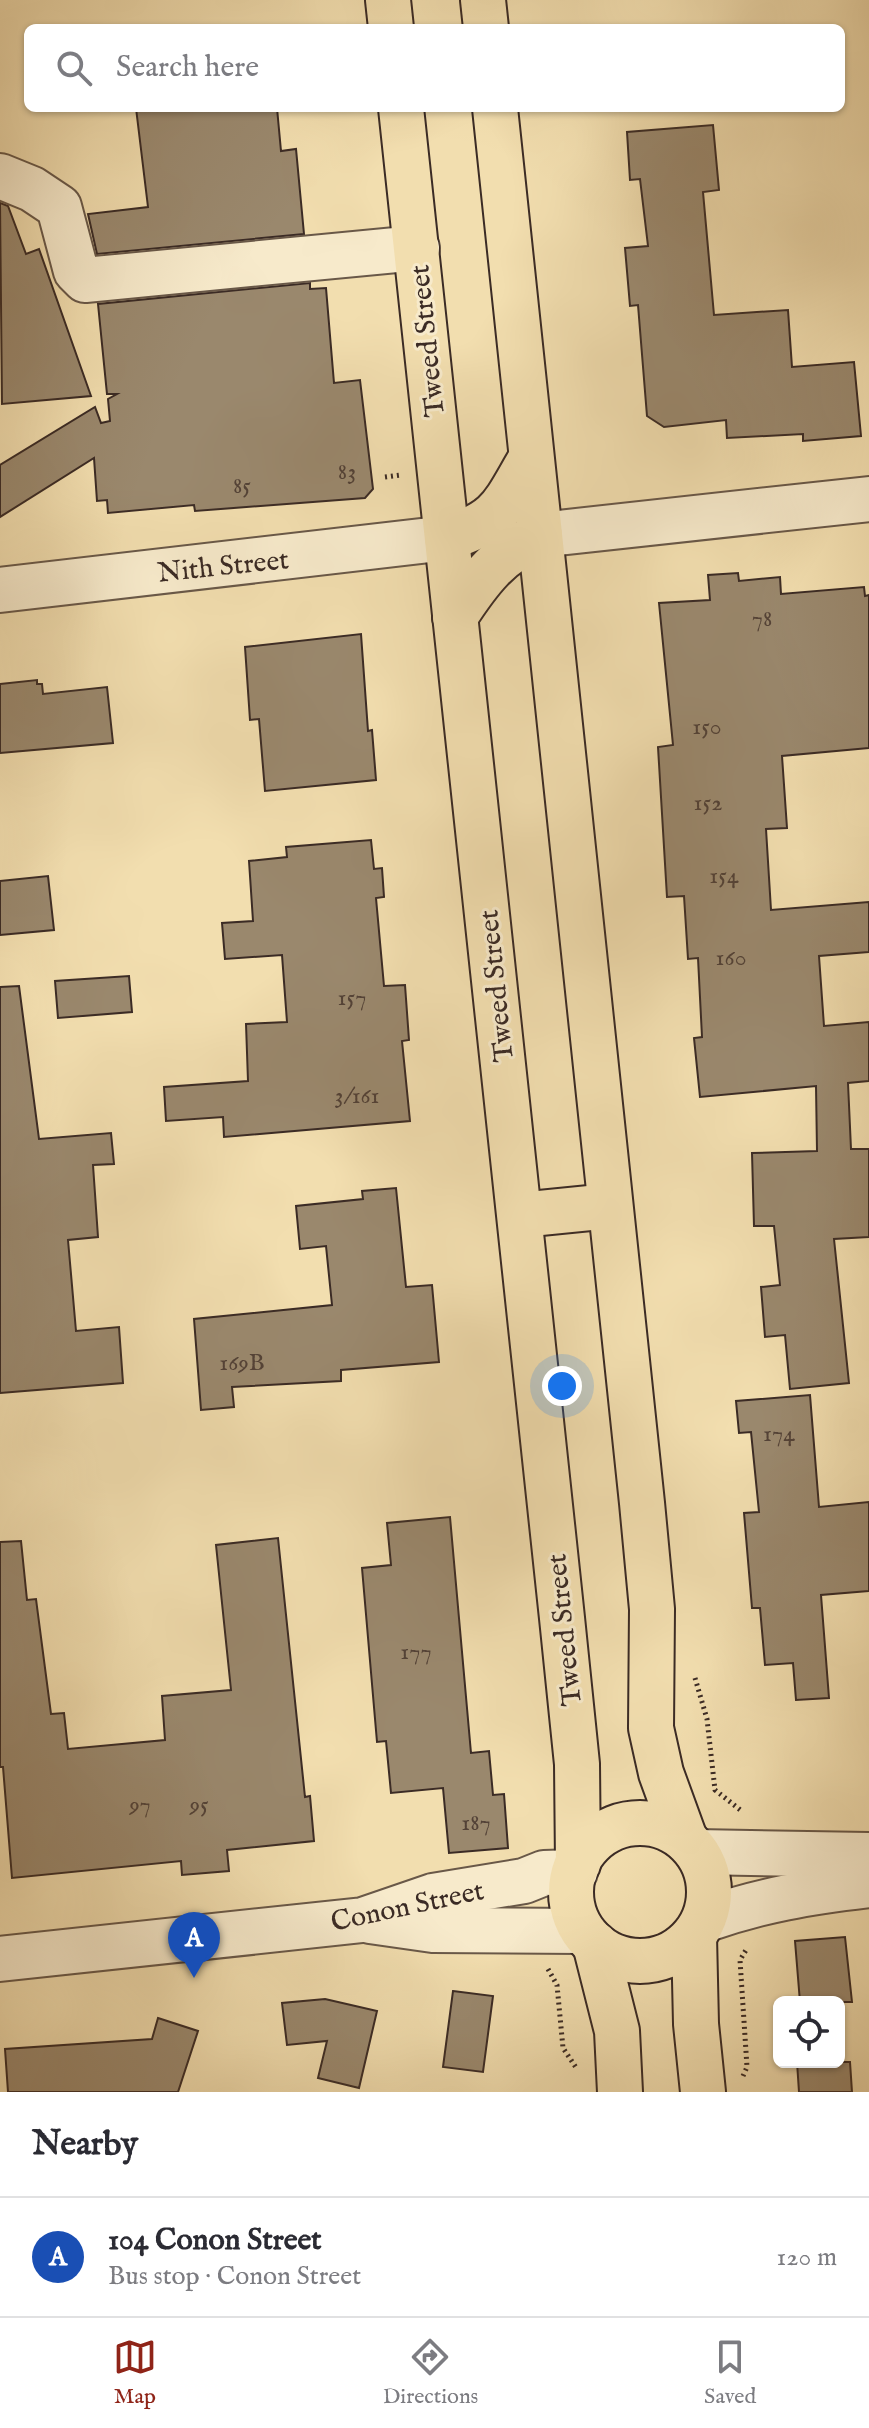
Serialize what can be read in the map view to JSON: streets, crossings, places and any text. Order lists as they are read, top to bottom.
{
  "streets": {
    "main road": ["Tweed Street"],
    "street": ["Nith Street", "Conon Street"]
  },
  "crossings": [
    ["Tweed Street", "Nith Street"],
    ["Tweed Street", "Conon Street"]
  ],
  "house_numbers": [
    "83",
    "85",
    "78",
    "150",
    "152",
    "154",
    "160",
    "157",
    "3/161",
    "169B",
    "174",
    "177",
    "97",
    "95",
    "187"
  ],
  "page": {
    "search": "Search here",
    "pins": "A",
    "heading": "Nearby",
    "list": [
      {
        "mark": "A",
        "name": "104 Conon Street",
        "note": "Bus stop · Conon Street",
        "value": "120 m"
      }
    ],
    "nav": ["Map", "Directions", "Saved"]
  }
}
